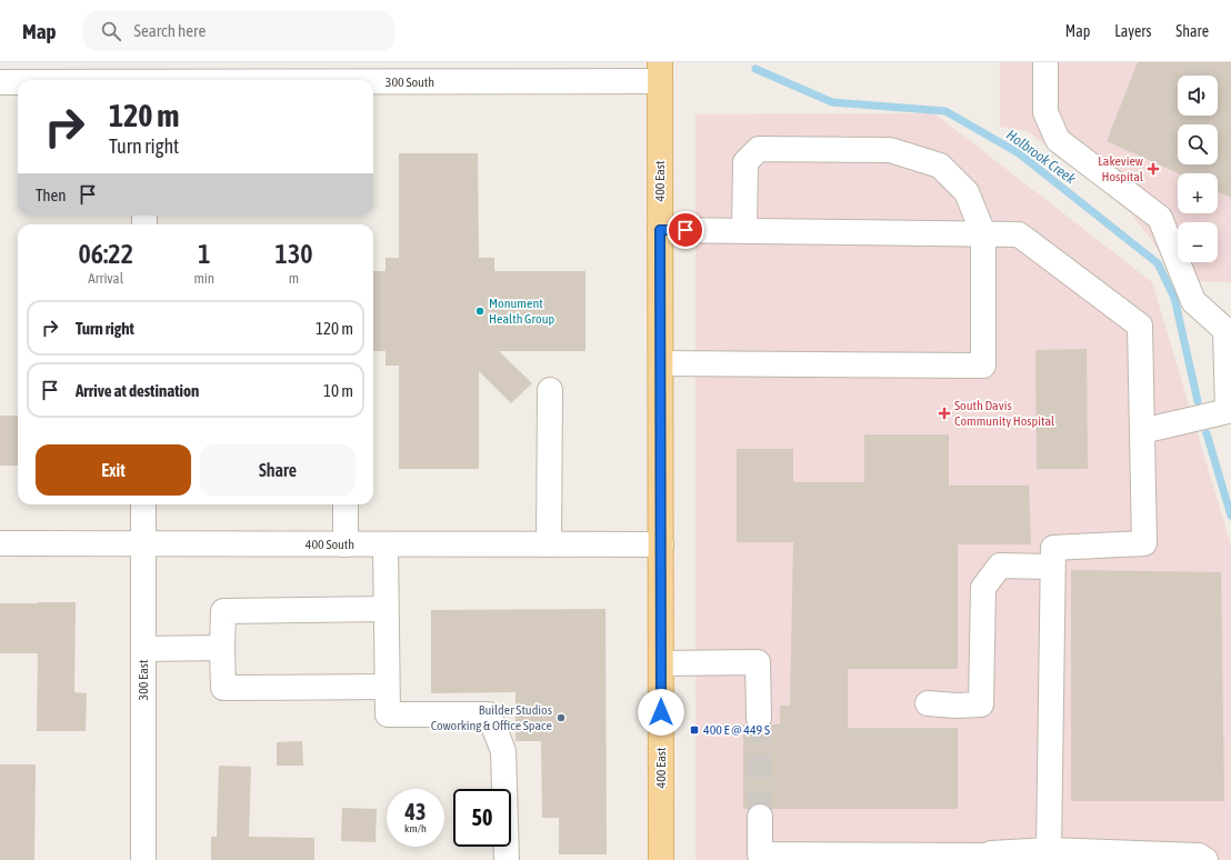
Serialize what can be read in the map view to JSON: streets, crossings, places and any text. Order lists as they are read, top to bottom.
{
  "streets": {
    "main road": ["400 East"],
    "street": ["300 South", "400 South", "300 East"]
  },
  "crossings": [
    ["300 South", "400 East"],
    ["400 East", "400 South"],
    ["400 South", "300 East"]
  ],
  "water": ["Holbrook Creek"],
  "places": {
    "health": ["Lakeview Hospital", "South Davis Community Hospital"],
    "other": ["Monument Health Group", "Builder Studios Coworking & Office Space"],
    "transit": ["400 E @ 449 S"]
  },
  "page": {
    "header": "Map",
    "search": "Search here",
    "nav": ["Map", "Layers", "Share"],
    "map_buttons": ["+", "−"],
    "turn": ["120 m", "Turn right"],
    "then": "Then",
    "eta": [
      "06:22",
      "Arrival",
      "1",
      "min",
      "130",
      "m"
    ],
    "list": [
      {
        "name": "Turn right",
        "value": "120 m"
      },
      {
        "name": "Arrive at destination",
        "value": "10 m"
      }
    ],
    "buttons": ["Exit", "Share"],
    "speed": "43 km/h",
    "limit": "50"
  }
}
